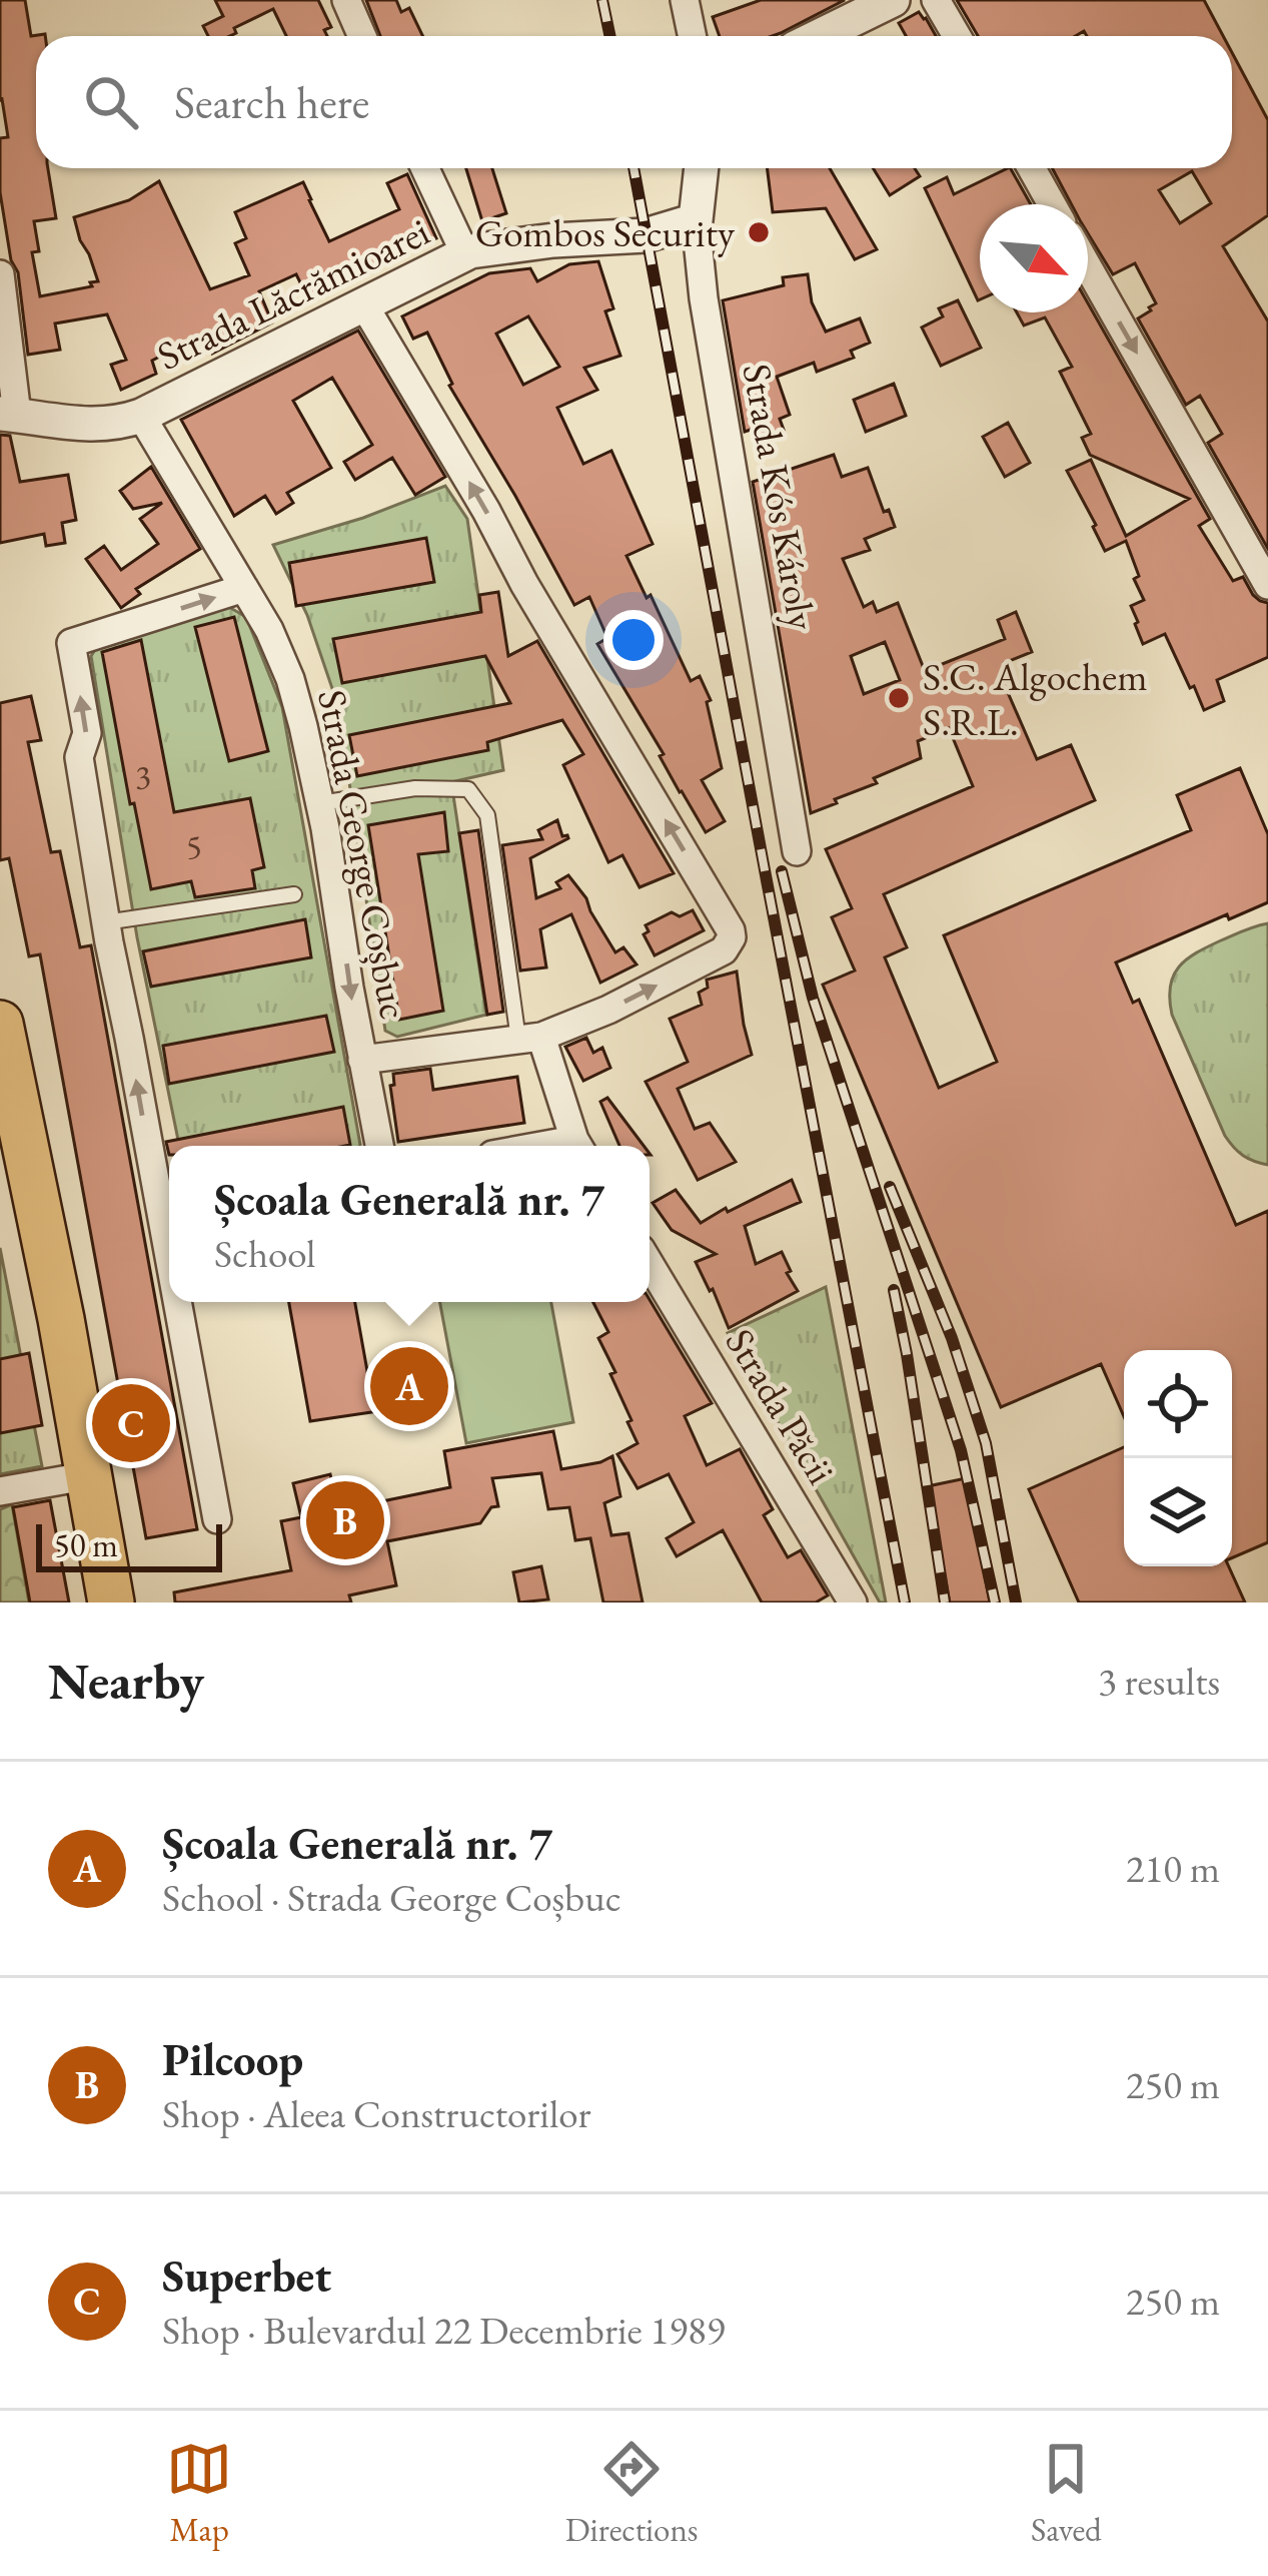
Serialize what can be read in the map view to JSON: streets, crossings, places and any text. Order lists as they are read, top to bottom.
{
  "streets": {
    "street": [
      "Strada Lăcrămioarei",
      "Strada Kós Károly",
      "Strada George Coșbuc",
      "Strada Păcii"
    ]
  },
  "crossings": [
    ["Strada Lăcrămioarei", "Strada Kós Károly"],
    ["Strada Lăcrămioarei", "Strada George Coșbuc"]
  ],
  "places": ["Gombos Security", "S.C. Algochem S.R.L."],
  "house_numbers": ["3", "5"],
  "scale_bar": "50 m",
  "north": "bottom right",
  "page": {
    "search": "Search here",
    "popup": ["Școala Generală nr. 7", "School"],
    "pins": ["A", "C", "B"],
    "scale": "50 m",
    "heading": ["Nearby", "3 results"],
    "list": [
      {
        "mark": "A",
        "name": "Școala Generală nr. 7",
        "note": "School · Strada George Coșbuc",
        "value": "210 m"
      },
      {
        "mark": "B",
        "name": "Pilcoop",
        "note": "Shop · Aleea Constructorilor",
        "value": "250 m"
      },
      {
        "mark": "C",
        "name": "Superbet",
        "note": "Shop · Bulevardul 22 Decembrie 1989",
        "value": "250 m"
      }
    ],
    "nav": ["Map", "Directions", "Saved"]
  }
}
